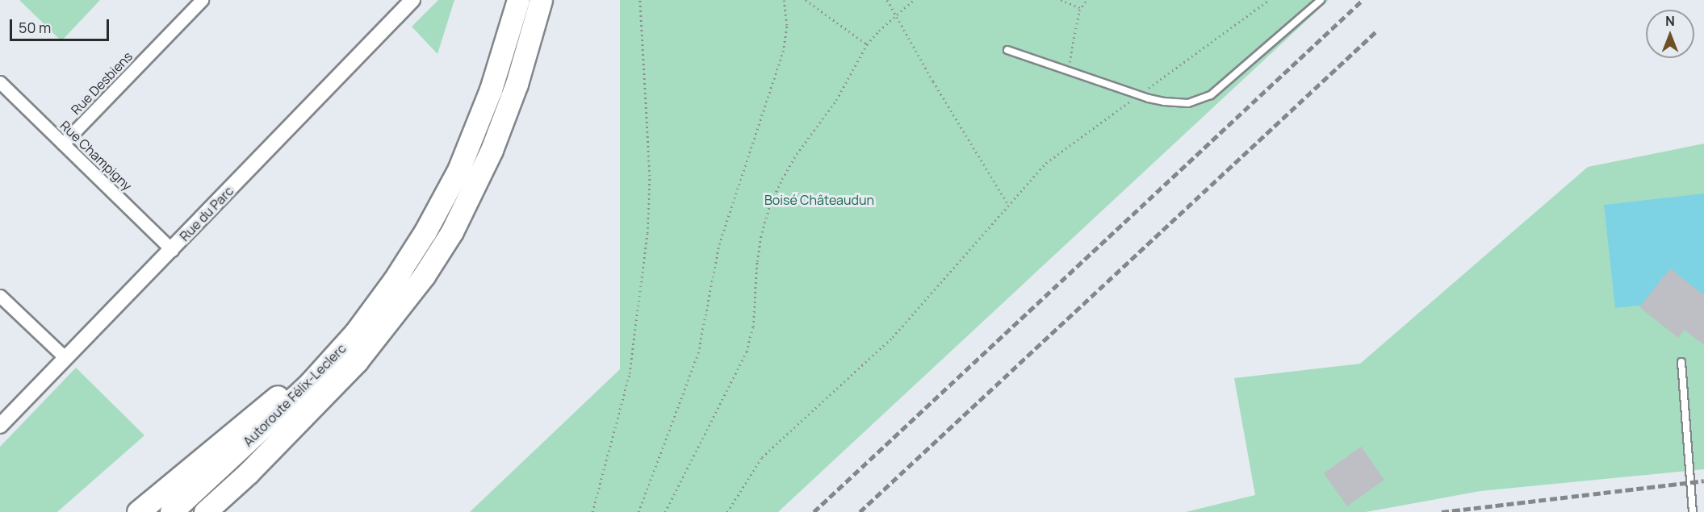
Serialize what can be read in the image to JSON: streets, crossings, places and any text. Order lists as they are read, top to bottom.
{
  "streets": {
    "highway": ["Autoroute Félix-Leclerc"],
    "street": ["Rue Desbiens", "Rue Champigny", "Rue du Parc"]
  },
  "crossings": [
    ["Rue Desbiens", "Rue Champigny"],
    ["Rue Champigny", "Rue du Parc"]
  ],
  "parks": ["Boisé Châteaudun"],
  "scale_bar": "50 m",
  "north": "top"
}
